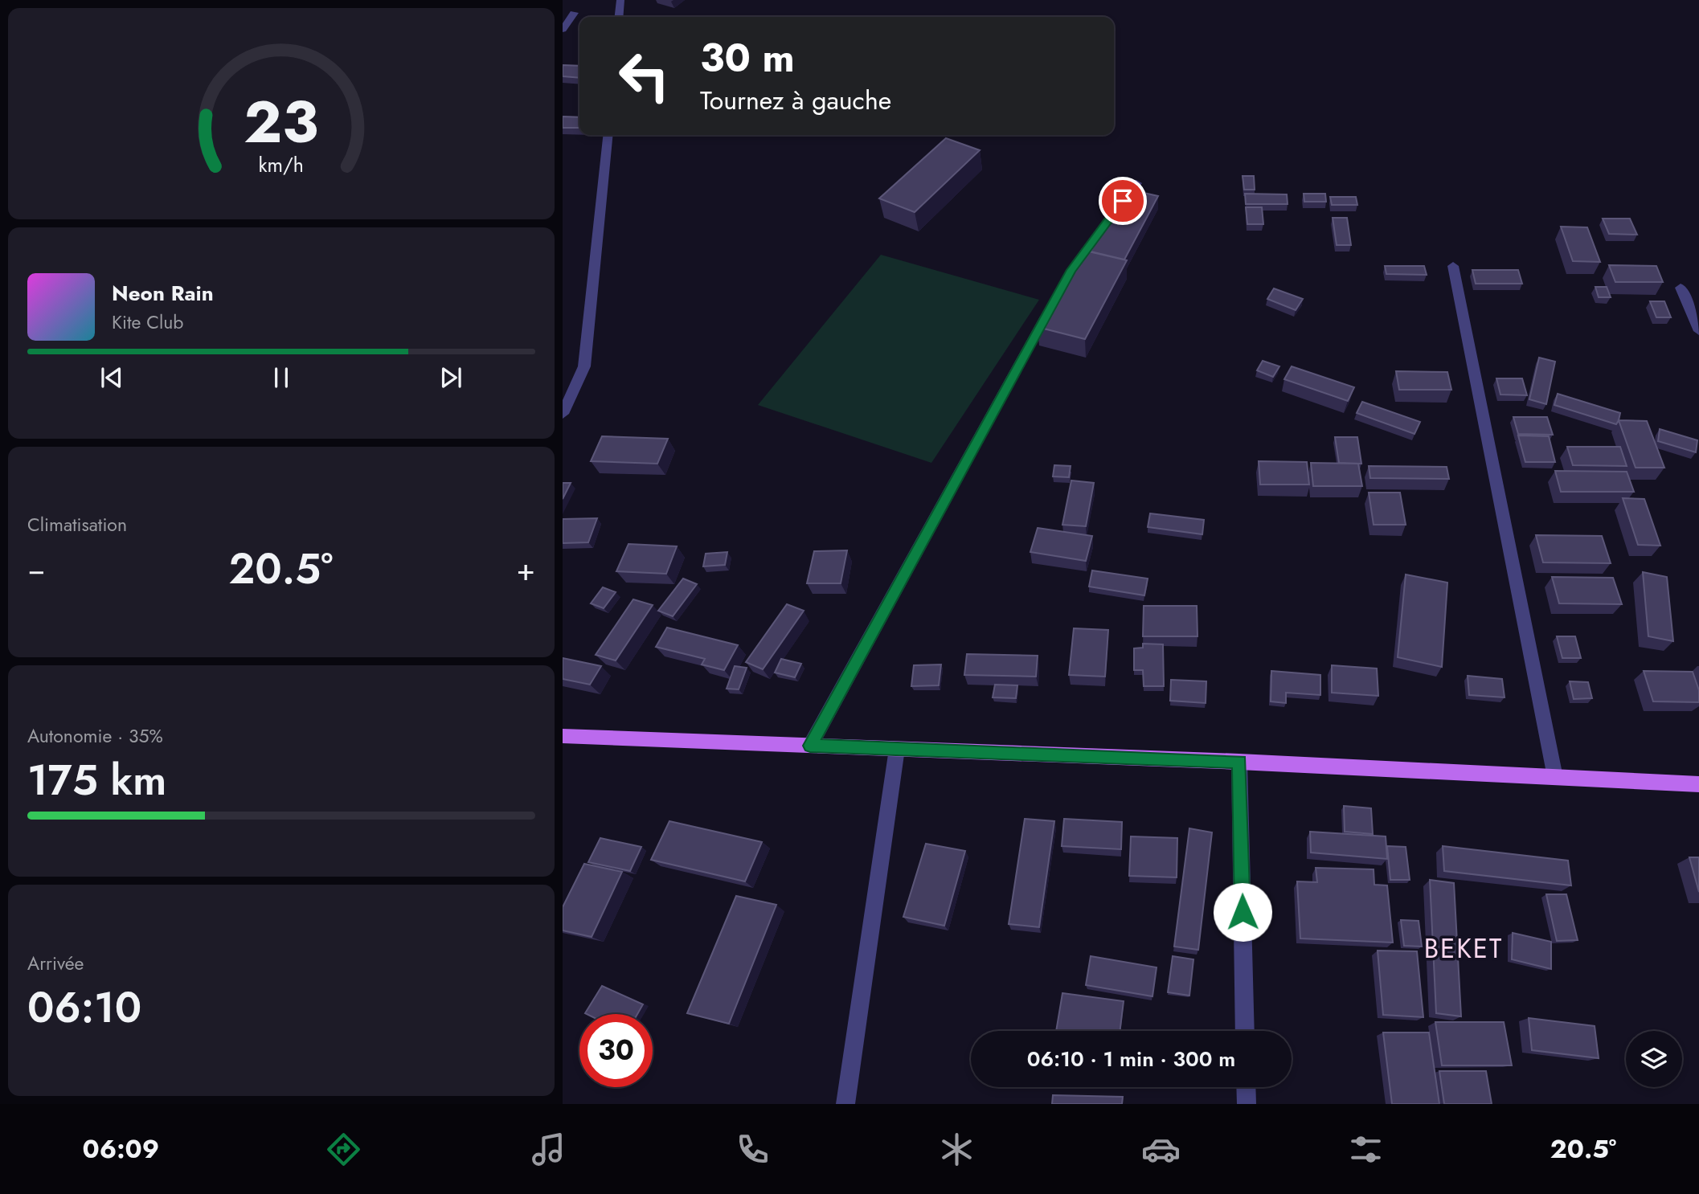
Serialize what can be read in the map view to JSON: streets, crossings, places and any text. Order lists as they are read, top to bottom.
{
  "districts": ["BEKET"],
  "page": {
    "turn": ["30 m", "Tournez à gauche"],
    "song": ["Neon Rain", "Kite Club"],
    "tile": [
      "Climatisation",
      ["Autonomie · 35%", "175 km"],
      ["Arrivée", "06:10"]
    ],
    "heat": ["−", "20.5°", "+"],
    "limit": "30",
    "trip": "06:10 · 1 min · 300 m",
    "tabs": ["06:09", "20.5°"],
    "gauge": ["23", "km/h"]
  }
}
